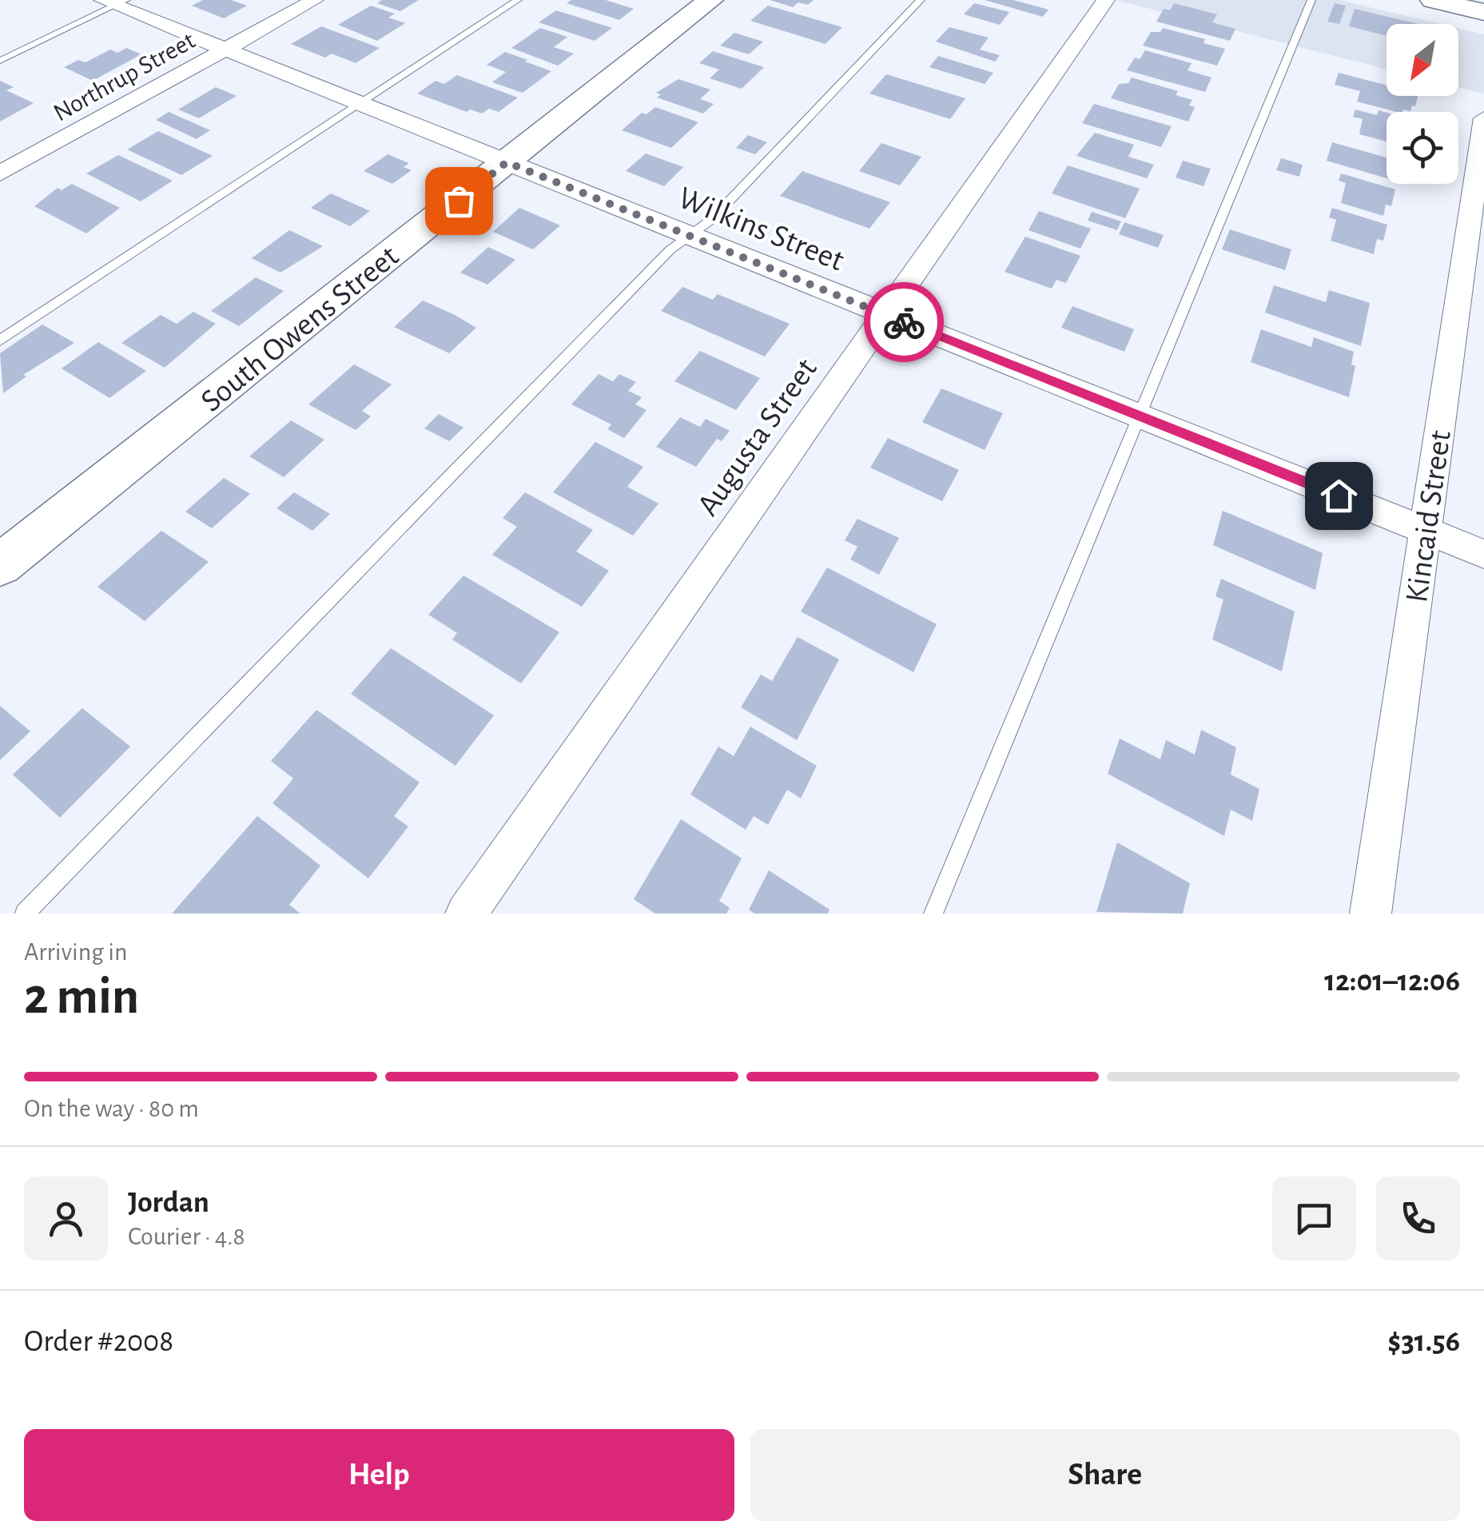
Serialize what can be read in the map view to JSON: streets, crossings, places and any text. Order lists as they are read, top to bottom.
{
  "streets": {
    "street": [
      "Northrup Street",
      "Wilkins Street",
      "South Owens Street",
      "Augusta Street",
      "Kincaid Street"
    ]
  },
  "crossings": [
    ["Northrup Street", "Wilkins Street"],
    ["Wilkins Street", "South Owens Street"],
    ["Wilkins Street", "Augusta Street"],
    ["Wilkins Street", "Kincaid Street"]
  ],
  "north": "bottom left",
  "page": {
    "heading": ["2 min", "Arriving in", "12:01–12:06"],
    "panel": [
      "Jordan",
      "Courier · 4.8",
      "Order #2008",
      "$31.56"
    ],
    "bar": "On the way · 80 m",
    "buttons": ["Help", "Share"]
  }
}
